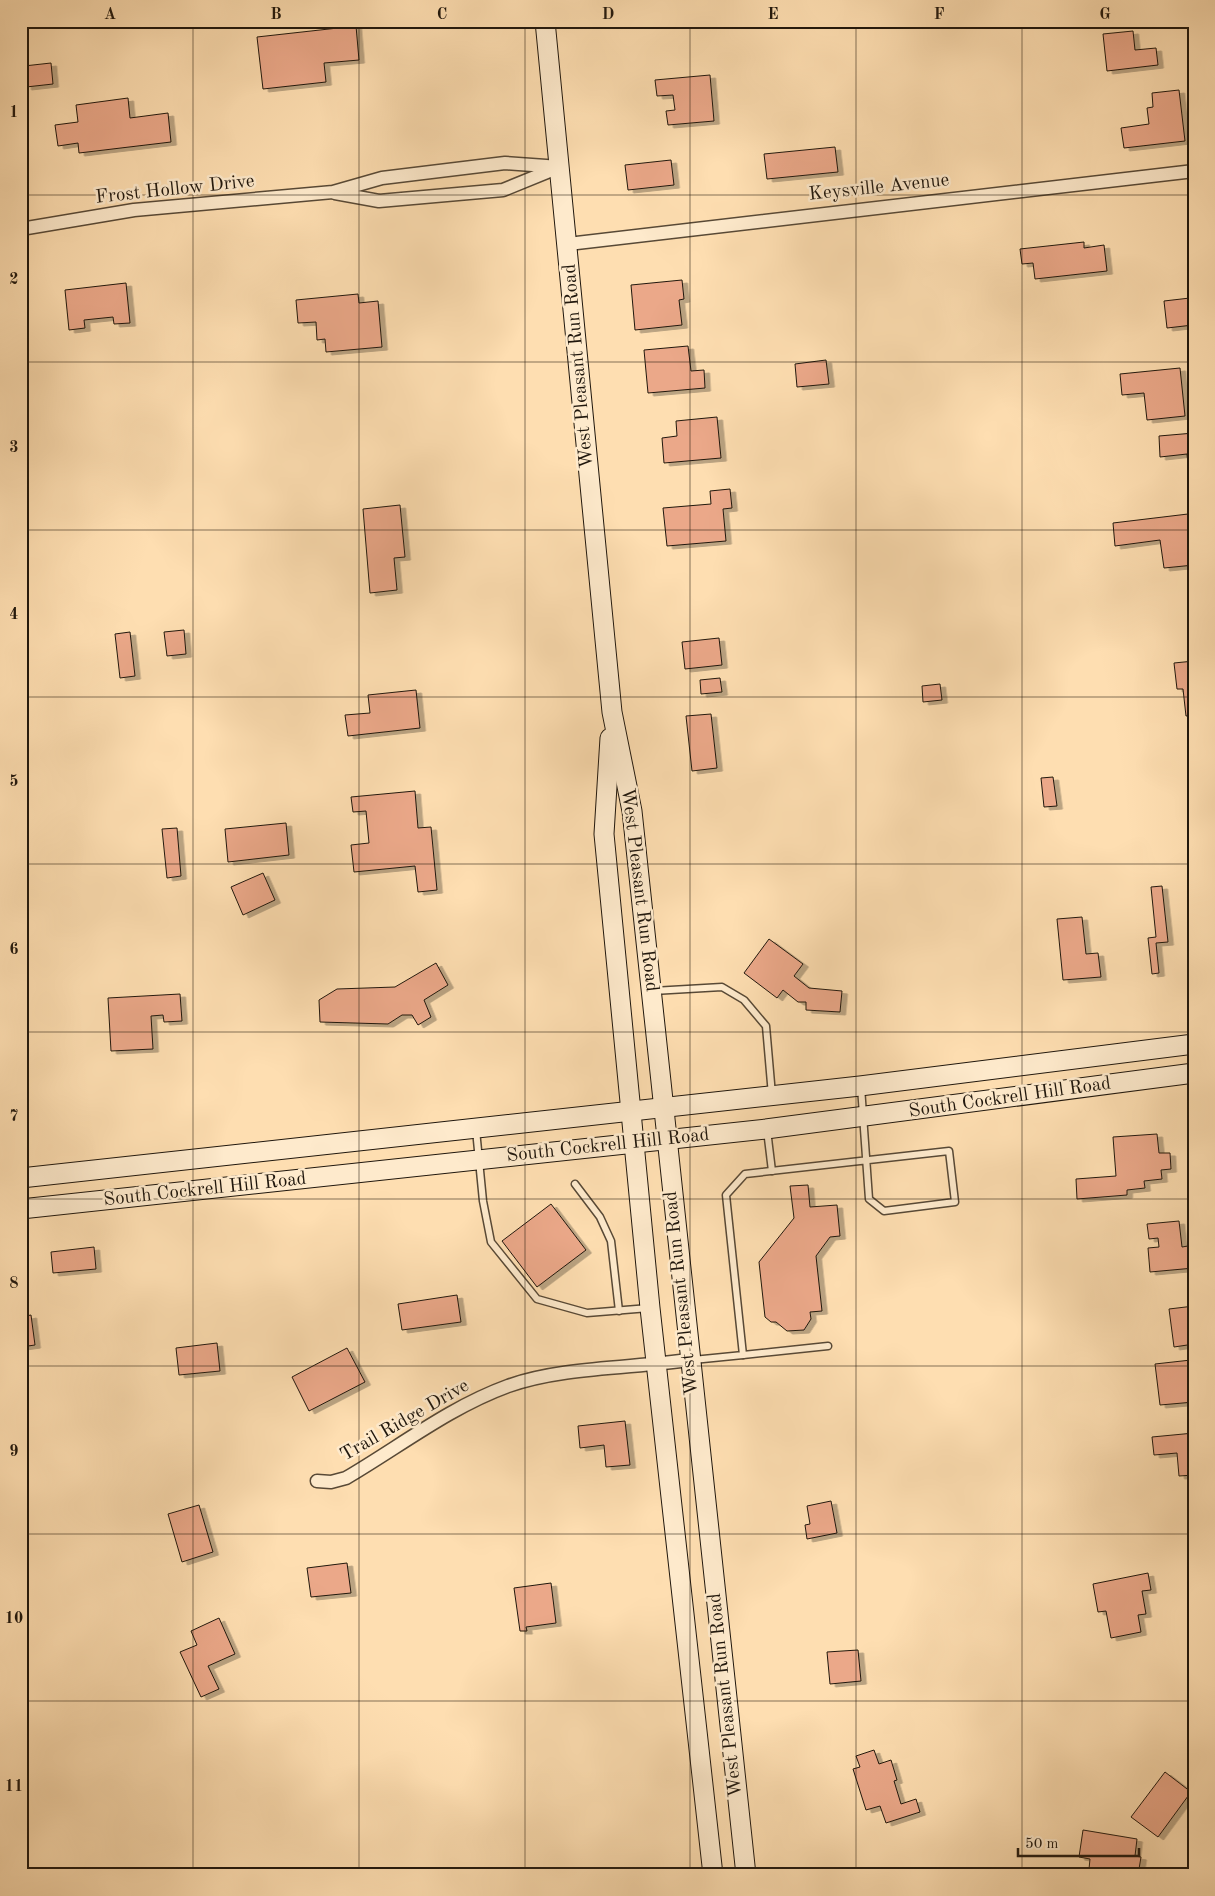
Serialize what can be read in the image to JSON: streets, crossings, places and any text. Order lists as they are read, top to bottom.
{
  "streets": {
    "main road": ["West Pleasant Run Road", "South Cockrell Hill Road"],
    "street": ["Keysville Avenue", "Frost Hollow Drive", "Trail Ridge Drive"]
  },
  "crossings": [
    ["Keysville Avenue", "West Pleasant Run Road"],
    ["Frost Hollow Drive", "West Pleasant Run Road"],
    ["West Pleasant Run Road", "South Cockrell Hill Road"],
    ["West Pleasant Run Road", "Trail Ridge Drive"]
  ],
  "scale_bar": "50 m",
  "grid": {
    "columns": [
      "A",
      "B",
      "C",
      "D",
      "E",
      "F",
      "G"
    ],
    "rows": [
      "1",
      "2",
      "3",
      "4",
      "5",
      "6",
      "7",
      "8",
      "9",
      "10",
      "11"
    ]
  }
}
